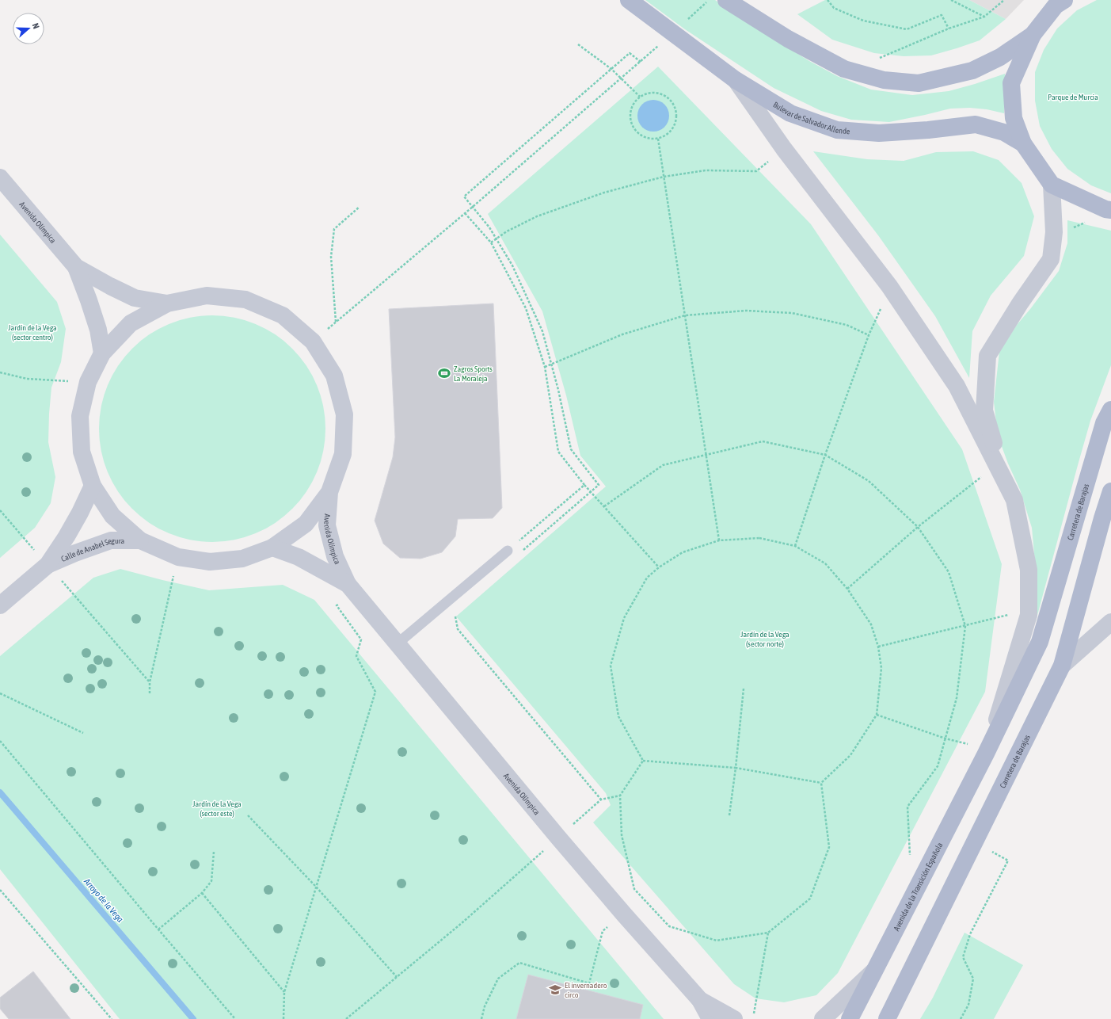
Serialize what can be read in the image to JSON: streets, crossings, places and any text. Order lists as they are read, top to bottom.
{
  "streets": {
    "main road": ["Bulevar de Salvador Allende", "Carretera de Barajas", "Avenida de la Transición Española"],
    "street": ["Avenida Olímpica", "Calle de Anabel Segura"]
  },
  "crossings": [
    ["Carretera de Barajas", "Avenida de la Transición Española"]
  ],
  "water": ["Arroyo de la Vega"],
  "parks": [
    "Parque de Murcia",
    "Jardín de la Vega (sector centro)",
    "Jardín de la Vega (sector norte)",
    "Jardín de la Vega (sector este)"
  ],
  "places": {
    "sports": ["Zagros Sports La Moraleja"],
    "school or university": ["El invernadero circo"]
  },
  "north": "right"
}
